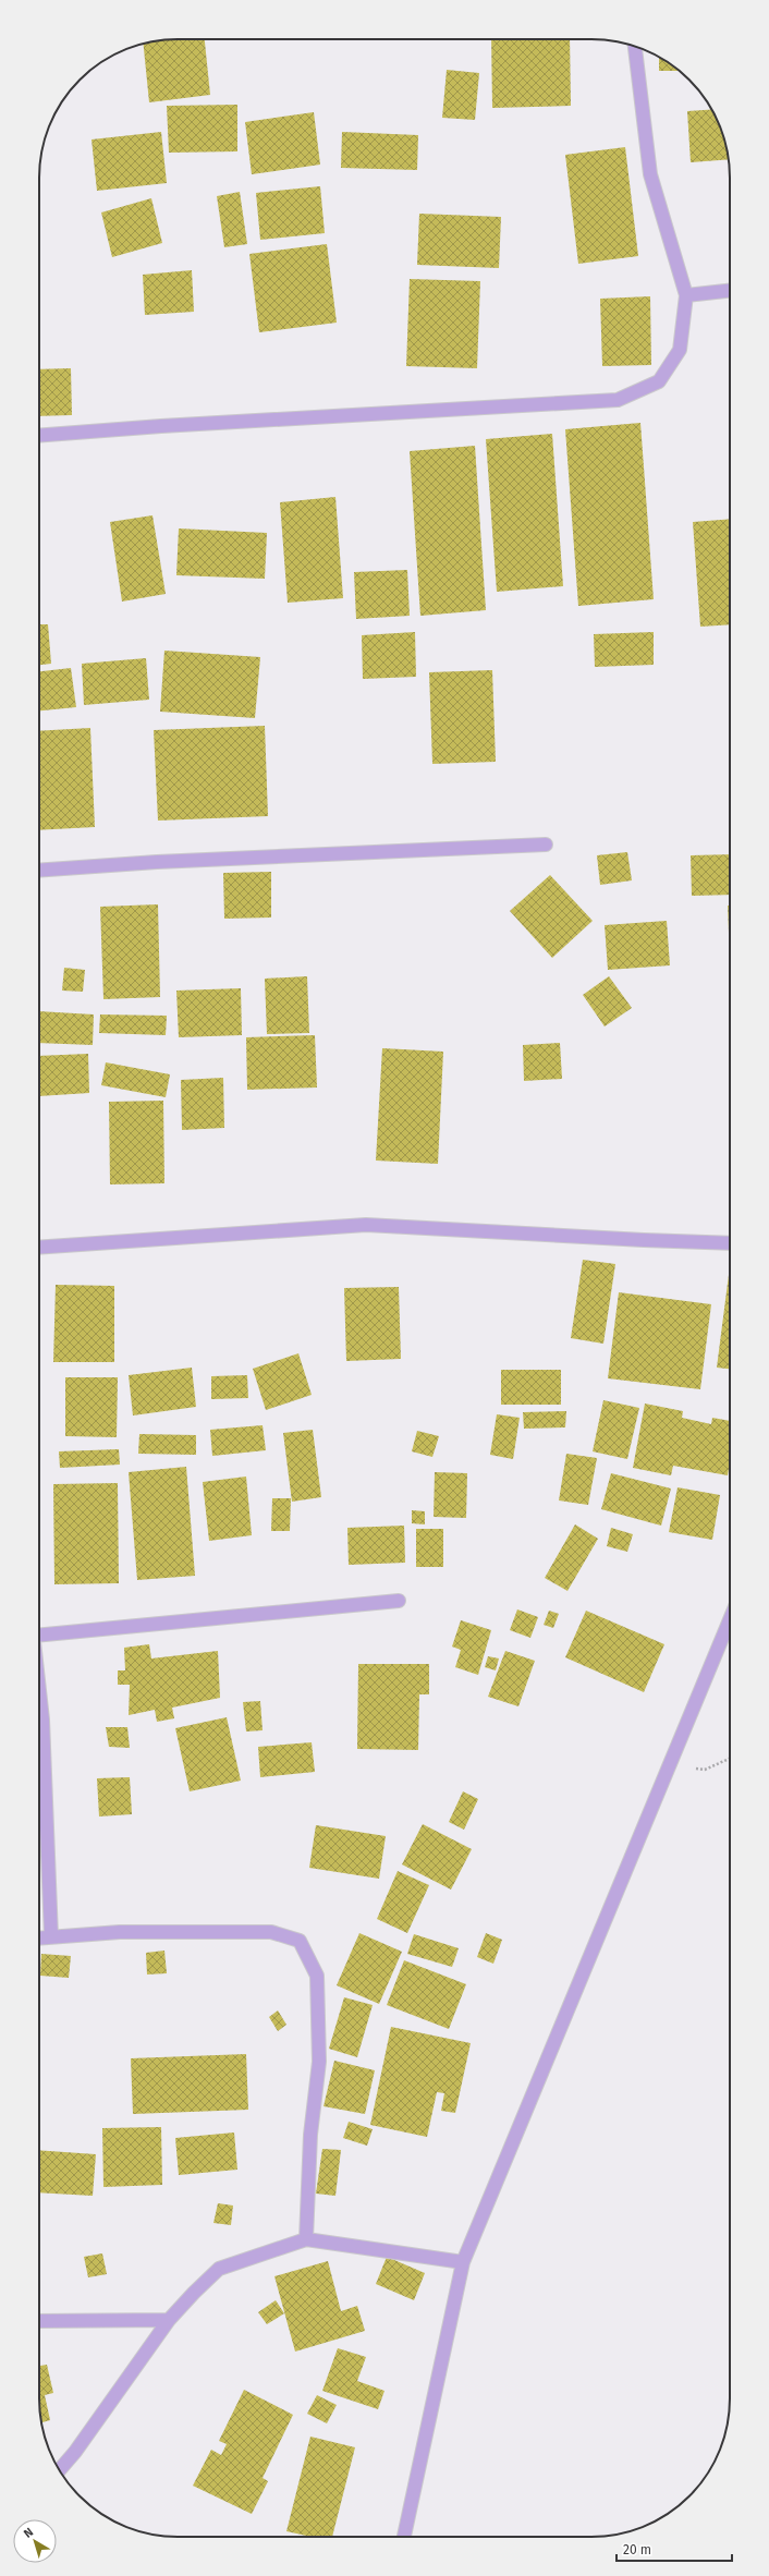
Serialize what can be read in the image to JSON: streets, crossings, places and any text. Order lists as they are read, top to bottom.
{
  "scale_bar": "20 m",
  "north": "top left"
}
